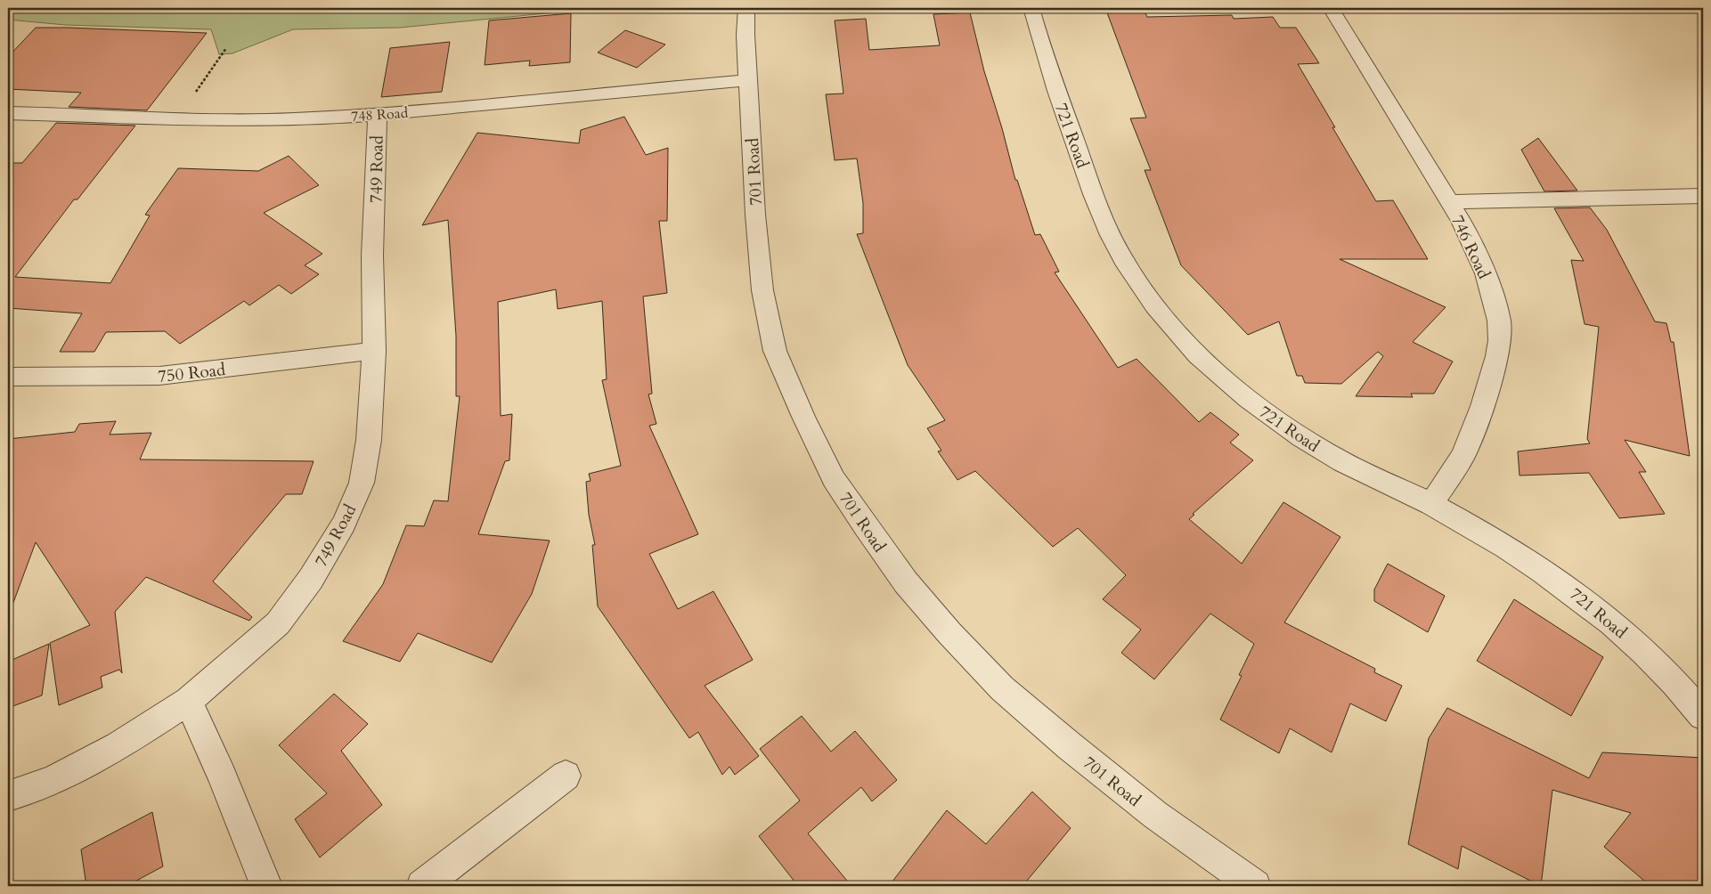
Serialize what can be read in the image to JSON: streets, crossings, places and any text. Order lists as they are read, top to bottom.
{
  "streets": {
    "street": [
      "748 Road",
      "721 Road",
      "749 Road",
      "701 Road",
      "746 Road",
      "750 Road"
    ]
  },
  "crossings": [
    ["748 Road", "749 Road"],
    ["748 Road", "701 Road"],
    ["721 Road", "746 Road"],
    ["749 Road", "750 Road"]
  ]
}
